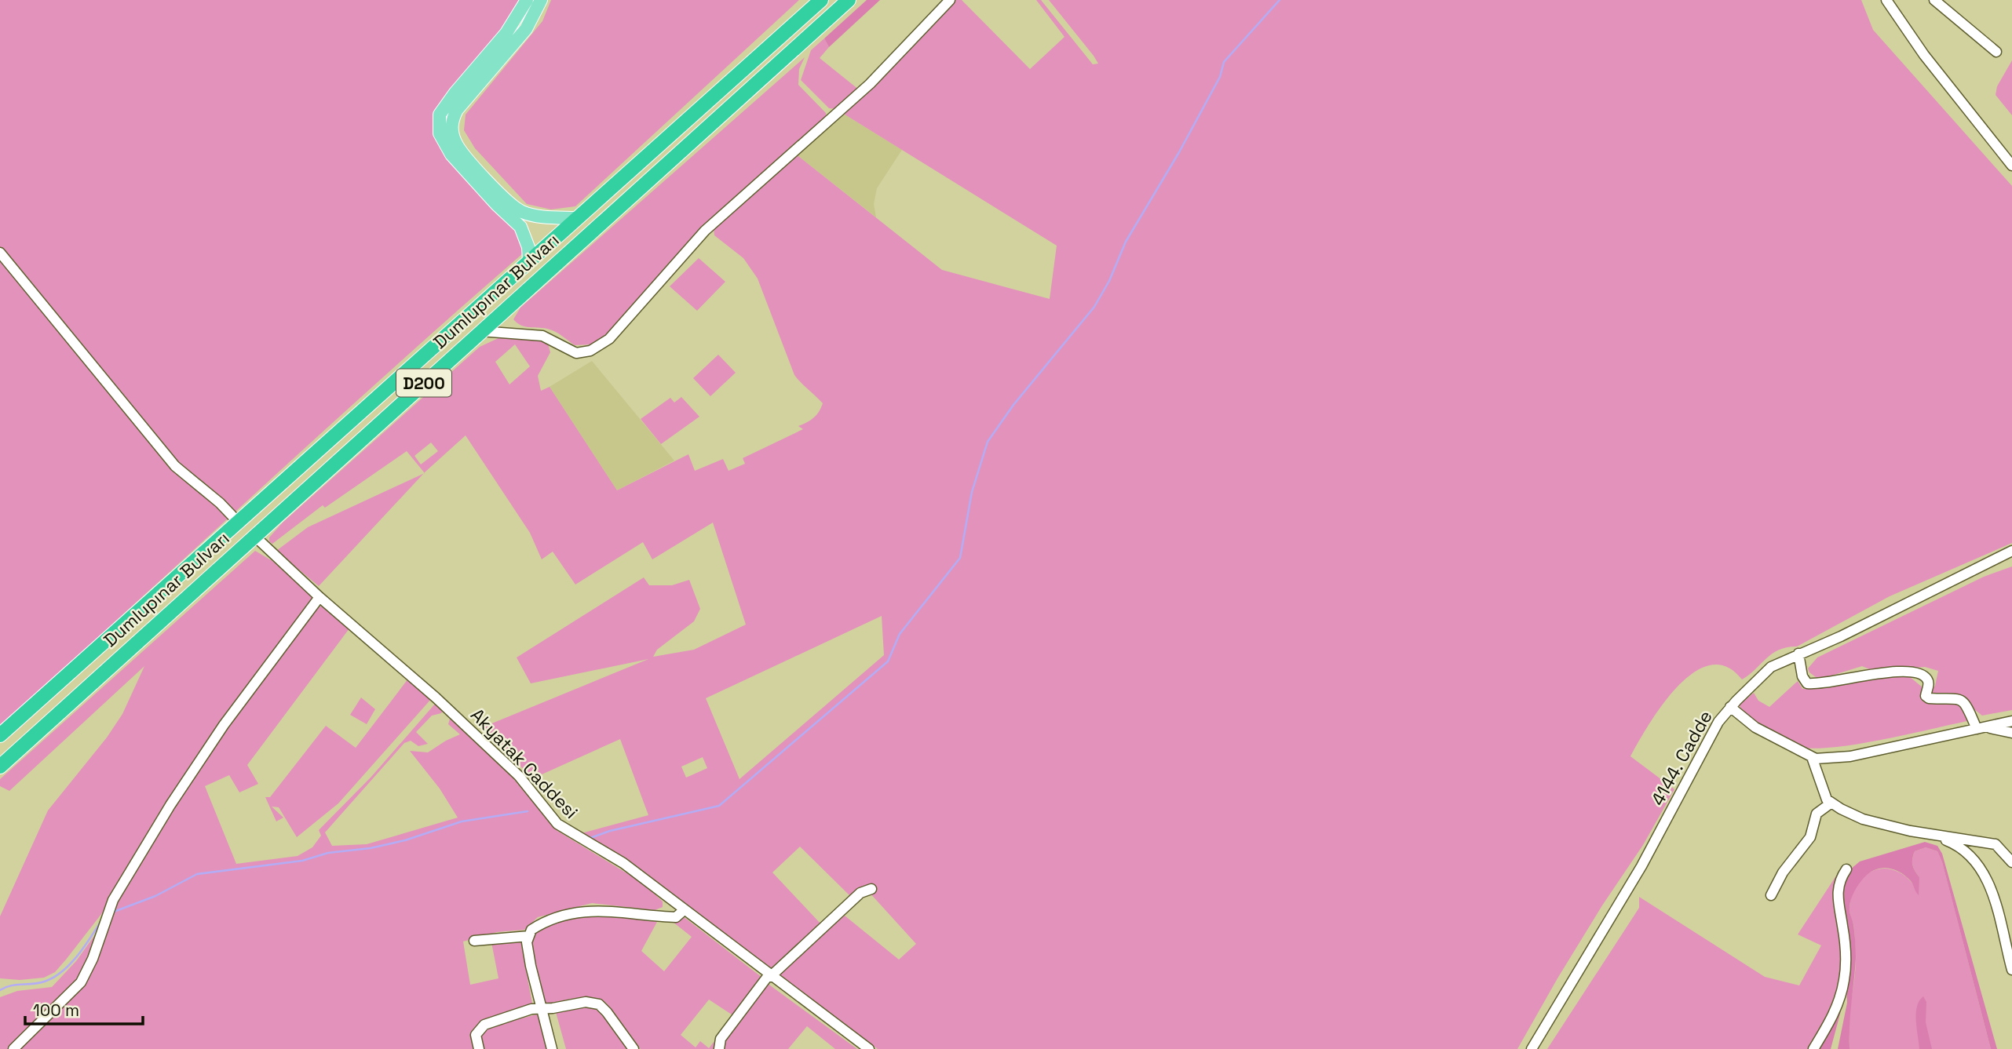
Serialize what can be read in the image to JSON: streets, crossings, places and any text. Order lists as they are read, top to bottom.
{
  "streets": {
    "highway": ["Dumlupınar Bulvarı", "D200"],
    "street": ["4144. Cadde", "Akyatak Caddesi"]
  },
  "crossings": [
    ["Dumlupınar Bulvarı", "Akyatak Caddesi"]
  ],
  "scale_bar": "100 m"
}
